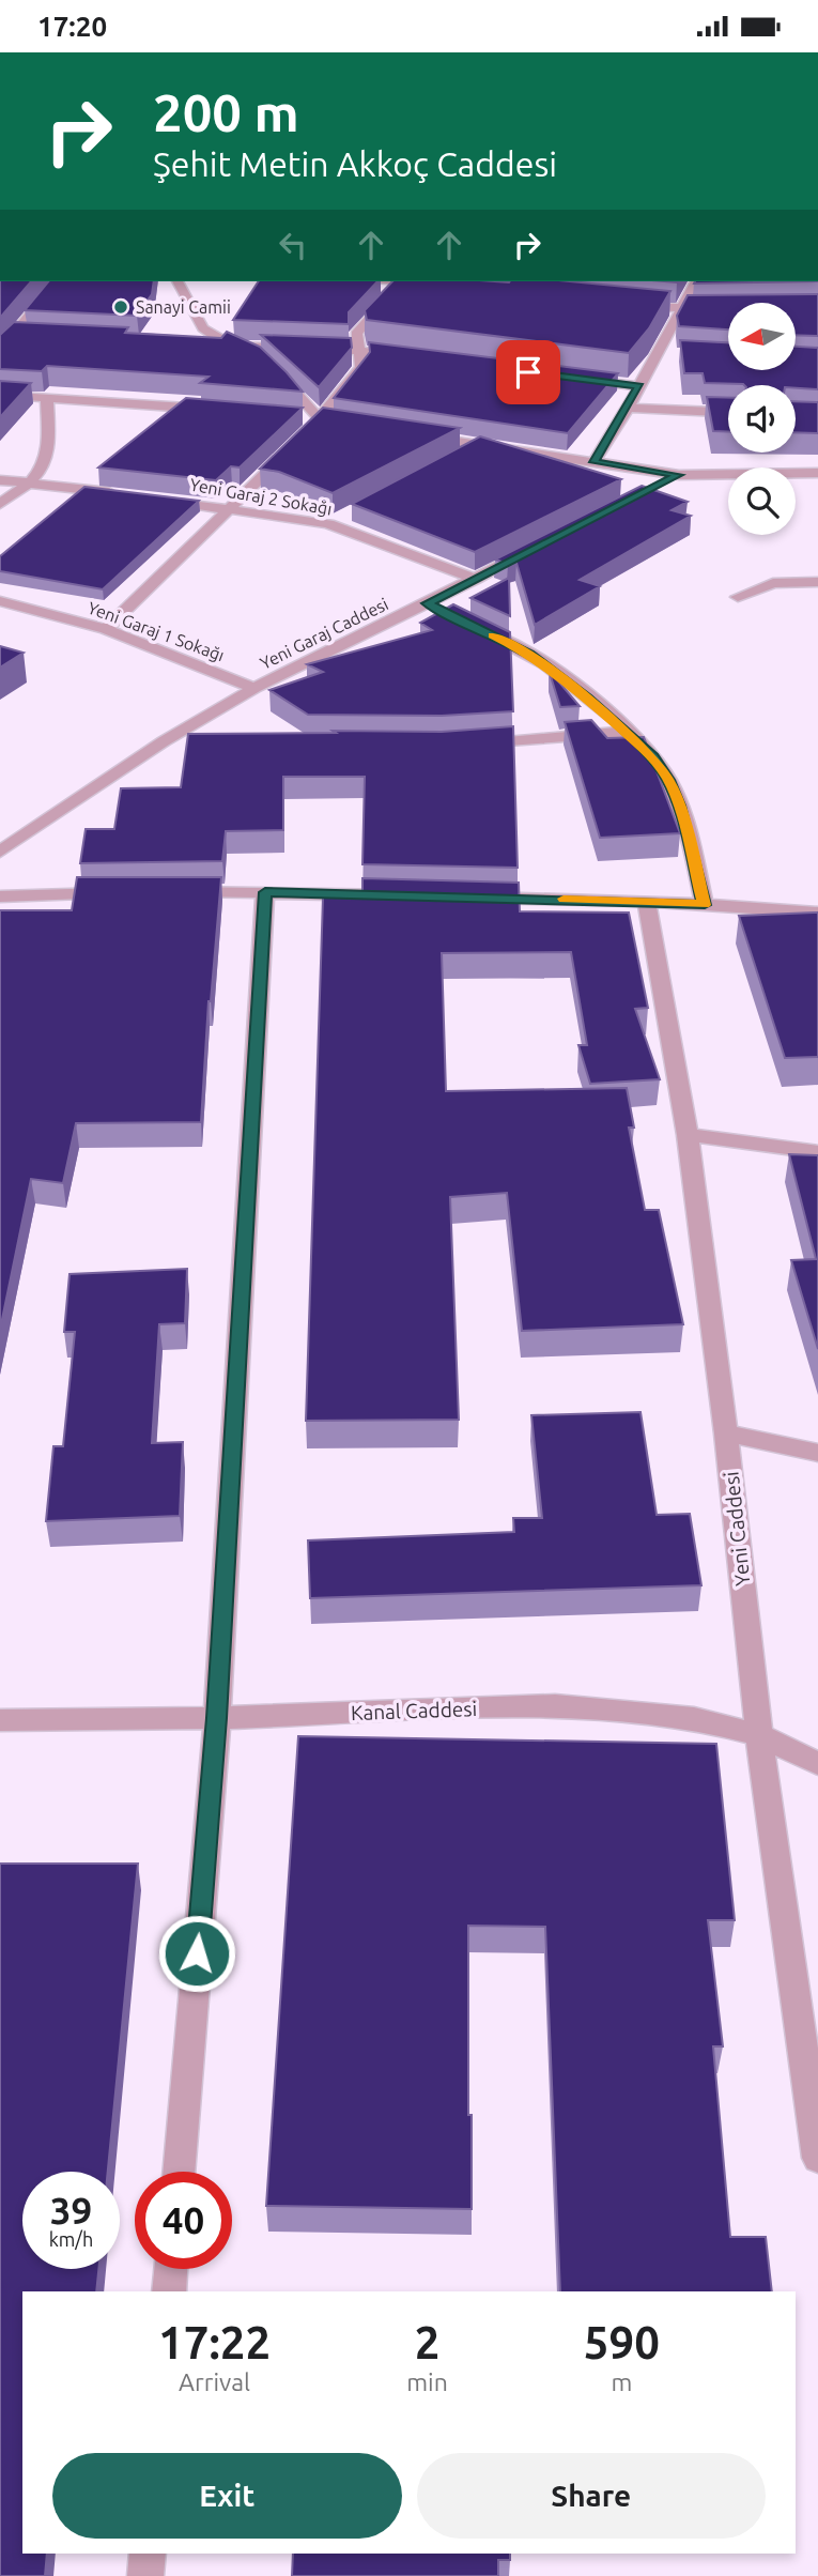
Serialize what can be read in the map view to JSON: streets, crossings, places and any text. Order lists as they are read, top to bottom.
{
  "streets": {
    "street": [
      "Yeni Garaj 2 Sokağı",
      "Yeni Garaj 1 Sokağı",
      "Yeni Garaj Caddesi",
      "Yeni Caddesi",
      "Kanal Caddesi"
    ]
  },
  "crossings": [
    ["Yeni Garaj 2 Sokağı", "Yeni Garaj Caddesi"],
    ["Yeni Garaj 1 Sokağı", "Yeni Garaj Caddesi"],
    ["Yeni Caddesi", "Kanal Caddesi"]
  ],
  "places": ["Sanayi Camii"],
  "north": "left",
  "page": {
    "status": "17:20",
    "turn": ["200 m", "Şehit Metin Akkoç Caddesi"],
    "speed": "39 km/h",
    "limit": "40",
    "eta": [
      "17:22",
      "Arrival",
      "2",
      "min",
      "590",
      "m"
    ],
    "buttons": ["Exit", "Share"]
  }
}
